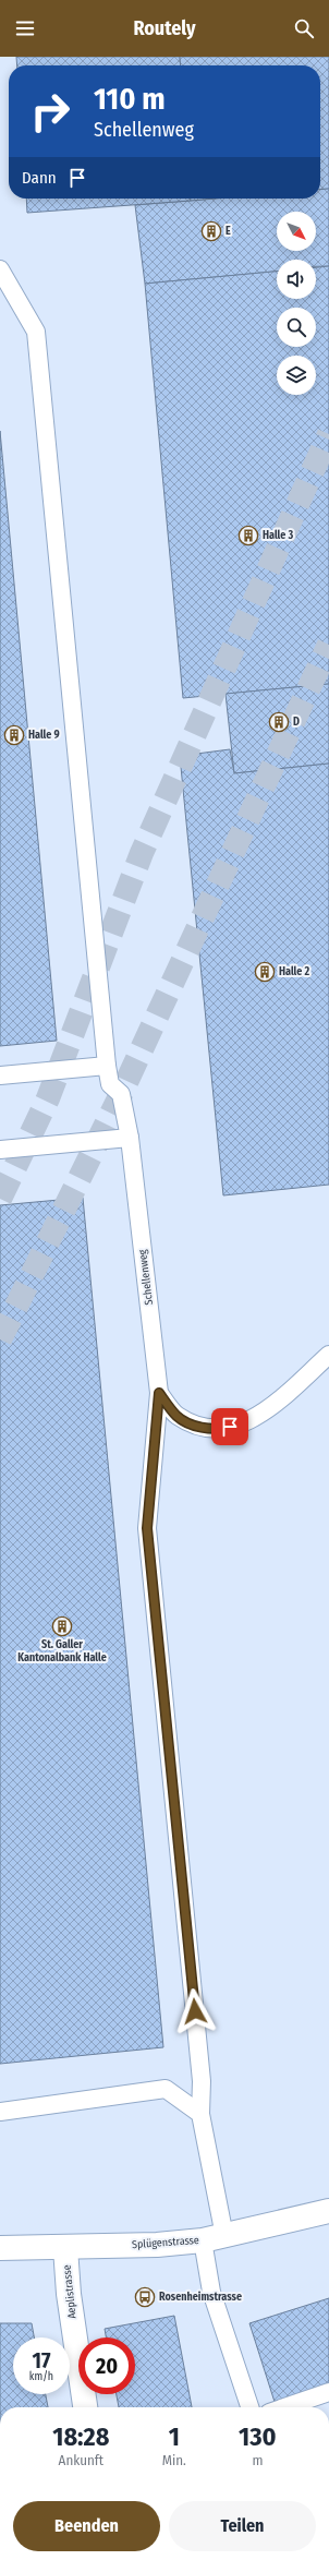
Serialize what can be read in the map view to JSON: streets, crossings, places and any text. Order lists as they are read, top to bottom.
{
  "streets": {
    "main road": ["Splügenstrasse", "Aeplistrasse"],
    "lane": ["Schellenweg"]
  },
  "crossings": [
    ["Schellenweg", "Splügenstrasse"],
    ["Splügenstrasse", "Aeplistrasse"]
  ],
  "places": {
    "building": [
      "E",
      "Halle 3",
      "D",
      "Halle 9",
      "Halle 2",
      "St. Galler Kantonalbank Halle"
    ],
    "bus stop": ["Rosenheimstrasse"]
  },
  "north": "bottom right",
  "page": {
    "header": "Routely",
    "turn": ["110 m", "Schellenweg"],
    "then": "Dann",
    "speed": "17 km/h",
    "limit": "20",
    "eta": [
      "18:28",
      "Ankunft",
      "1",
      "Min.",
      "130",
      "m"
    ],
    "buttons": ["Beenden", "Teilen"]
  }
}
